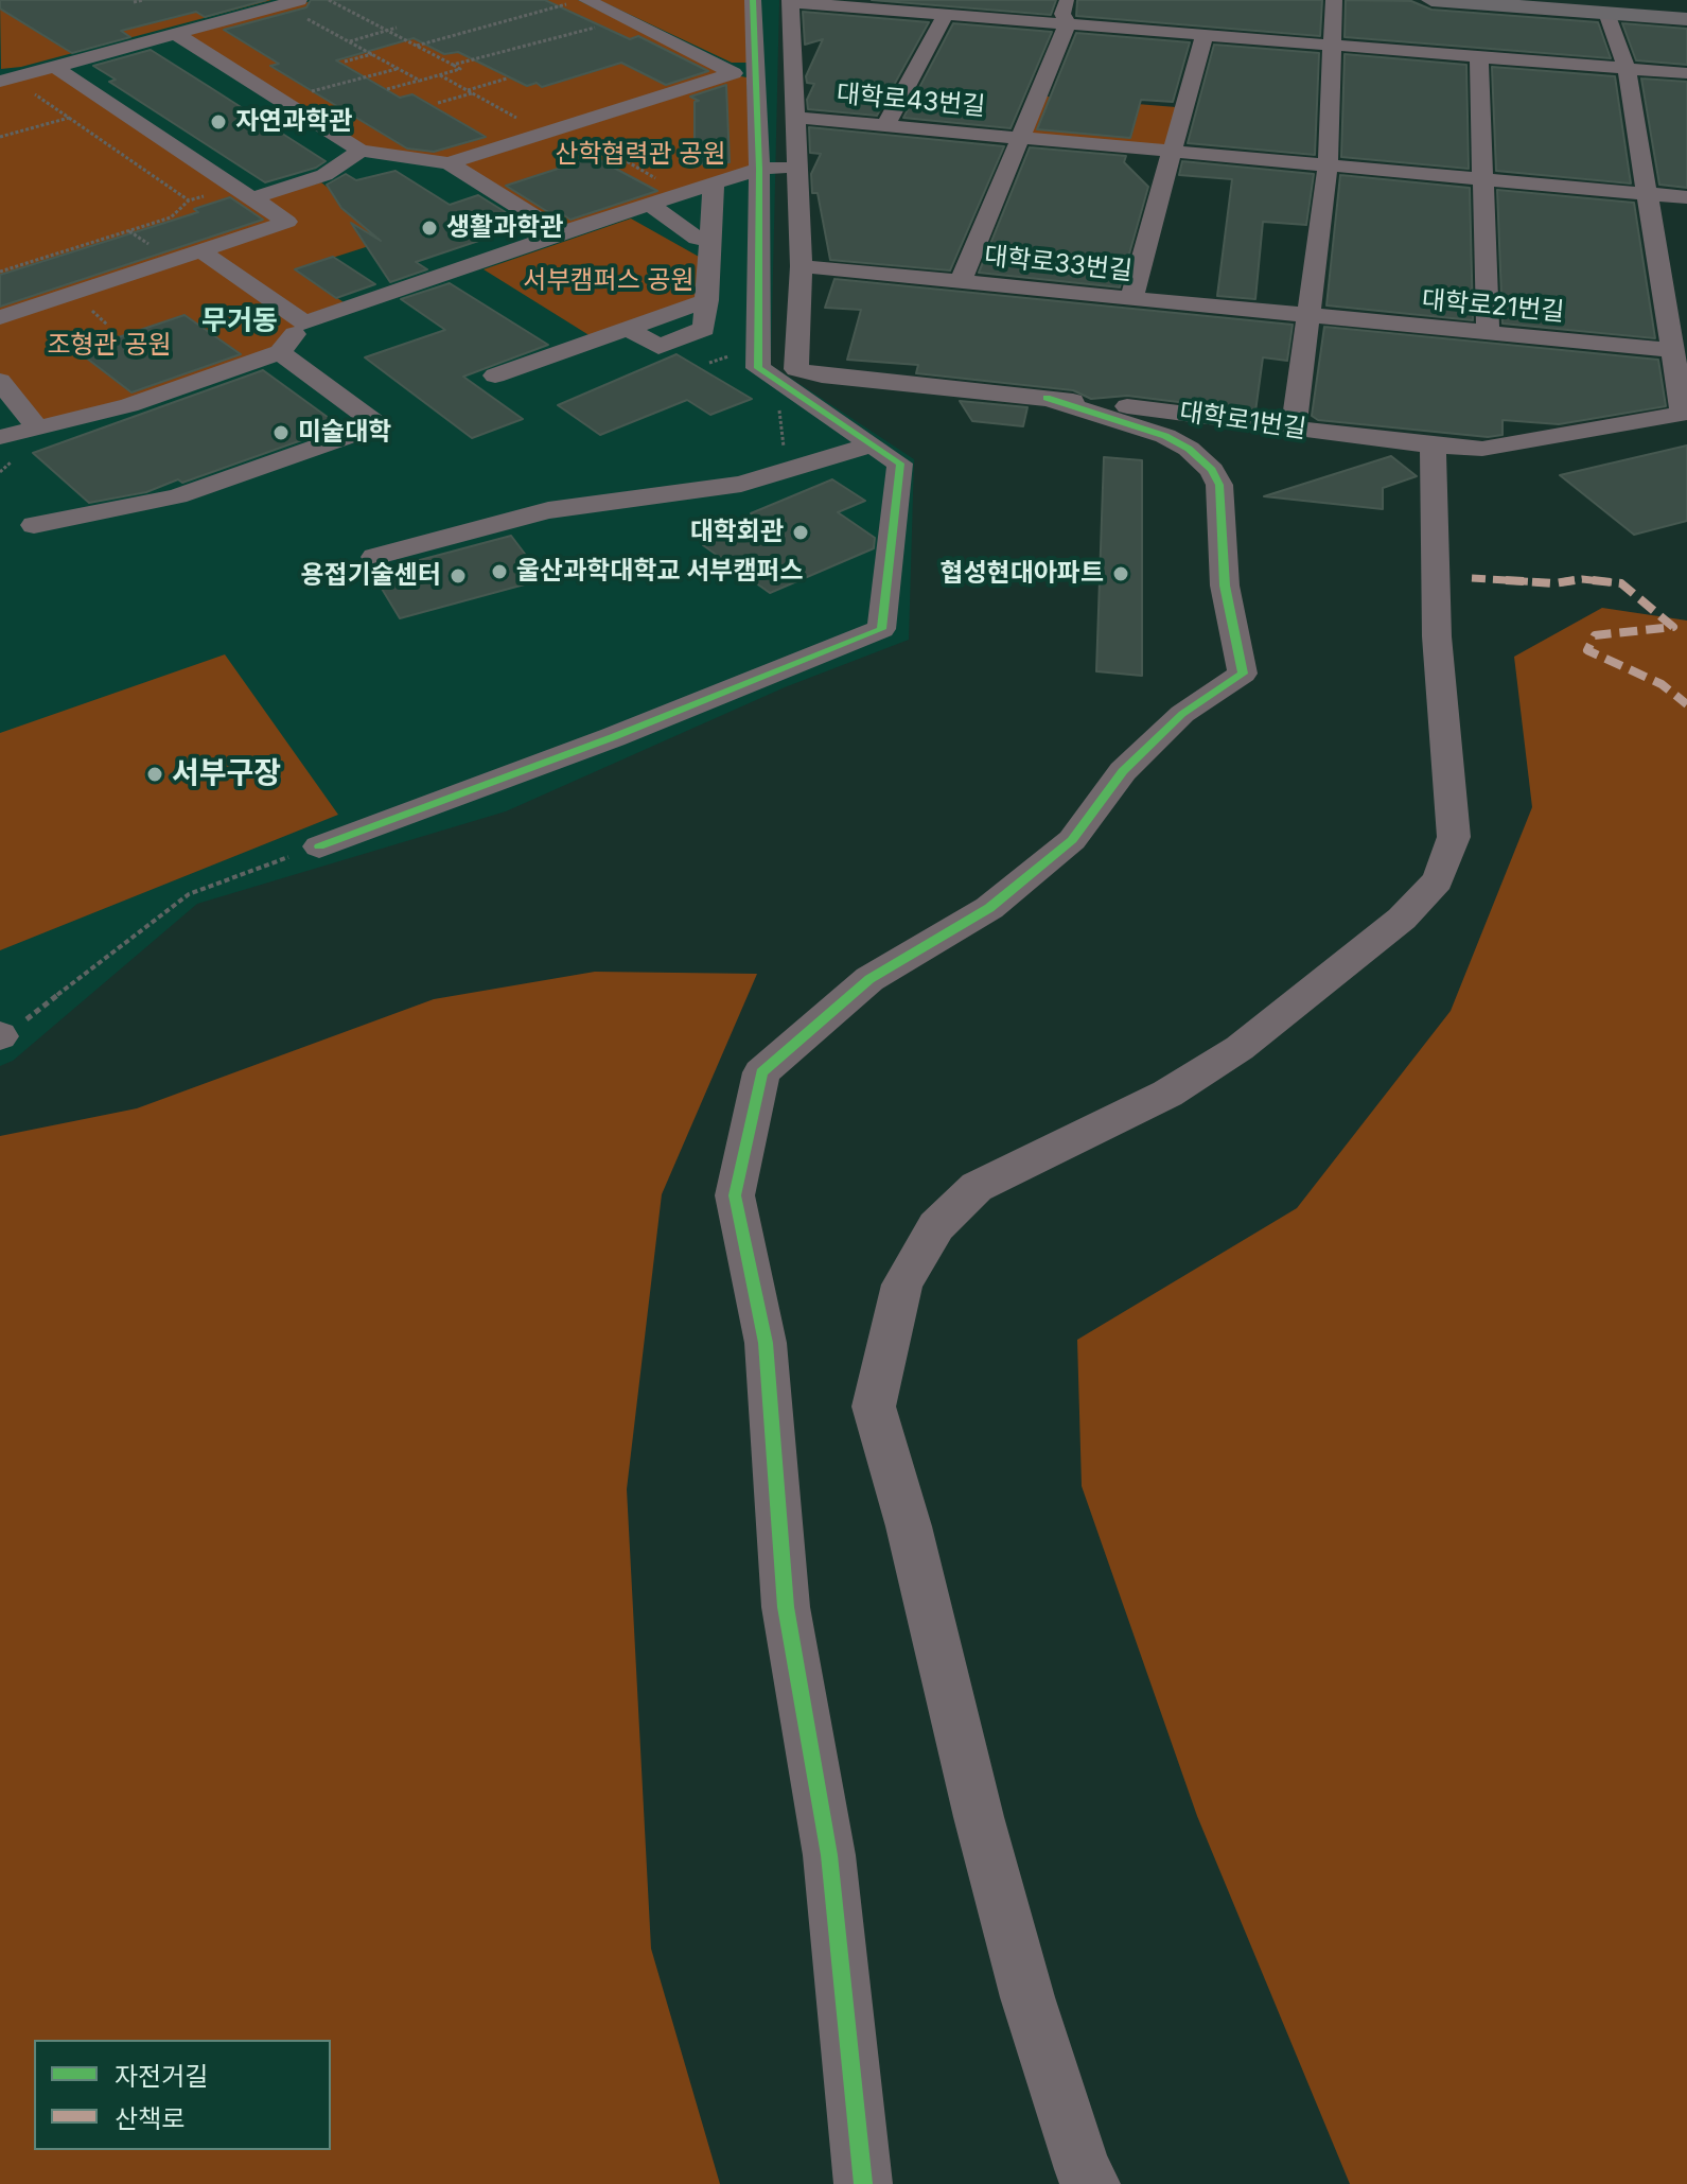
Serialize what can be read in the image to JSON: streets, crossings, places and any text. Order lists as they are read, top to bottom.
{
  "streets": {
    "street": [
      "대학로43번길",
      "대학로33번길",
      "대학로21번길",
      "대학로1번길"
    ]
  },
  "crossings": [
    ["대학로43번길", "대학로33번길"],
    ["대학로33번길", "대학로21번길"]
  ],
  "districts": ["무거동"],
  "parks": ["산학협력관 공원", "서부캠퍼스 공원", "조형관 공원"],
  "places": [
    "자연과학관",
    "생활과학관",
    "미술대학",
    "대학회관",
    "울산과학대학교 서부캠퍼스",
    "협성현대아파트",
    "용접기술센터",
    "서부구장"
  ],
  "legend": ["자전거길", "산책로"]
}
